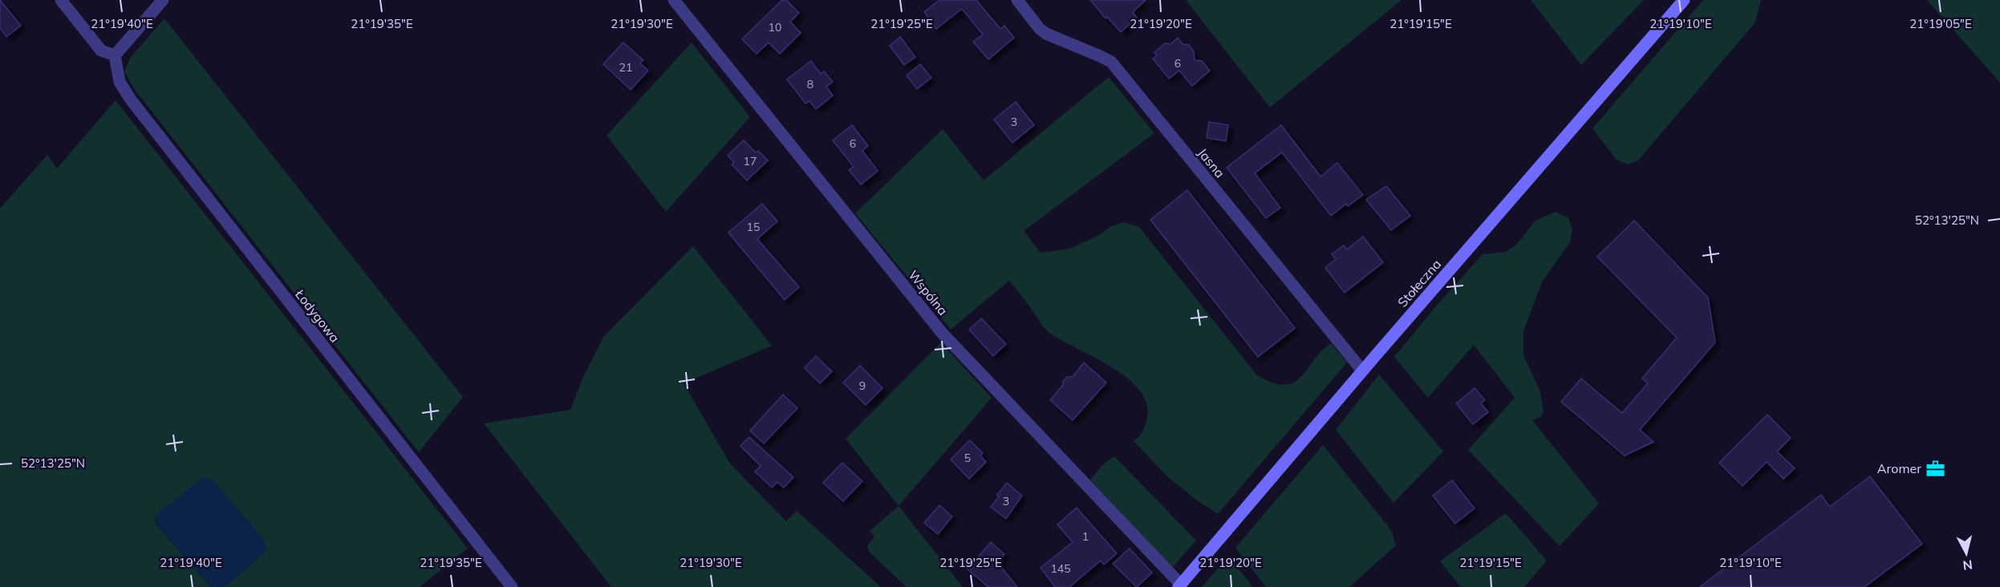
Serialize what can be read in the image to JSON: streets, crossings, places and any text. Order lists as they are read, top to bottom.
{
  "streets": {
    "street": [
      "Jasna",
      "Stołeczna",
      "Wspólna",
      "Łodygowa"
    ]
  },
  "crossings": [
    ["Jasna", "Stołeczna"],
    ["Stołeczna", "Wspólna"]
  ],
  "places": {
    "office": ["Aromer"]
  },
  "house_numbers": [
    "10",
    "6",
    "21",
    "8",
    "3",
    "6",
    "17",
    "15",
    "9",
    "5",
    "3",
    "1",
    "145"
  ],
  "north": "bottom",
  "coordinates": [
    "21°19'40\"E",
    "21°19'35\"E",
    "21°19'30\"E",
    "21°19'25\"E",
    "21°19'20\"E",
    "21°19'15\"E",
    "21°19'10\"E",
    "21°19'05\"E",
    "52°13'25\"N"
  ]
}
